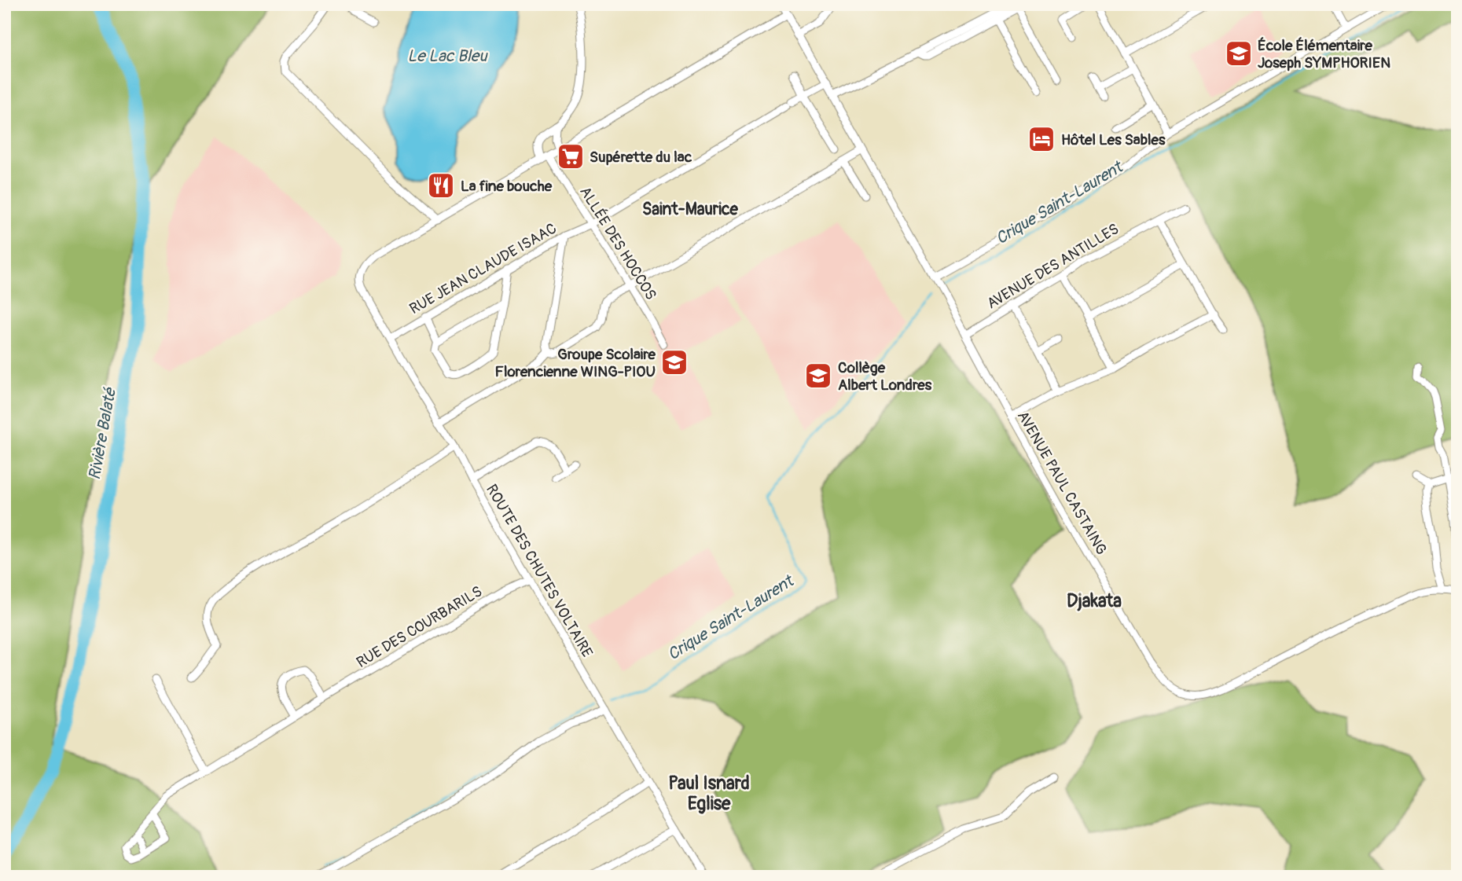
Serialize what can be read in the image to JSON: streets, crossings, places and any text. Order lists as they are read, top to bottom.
{
  "streets": {
    "street": [
      "ALLÉE DES HOCCOS",
      "AVENUE DES ANTILLES",
      "RUE JEAN CLAUDE ISAAC",
      "AVENUE PAUL CASTAING",
      "ROUTE DES CHUTES VOLTAIRE",
      "RUE DES COURBARILS"
    ]
  },
  "crossings": [
    ["ALLÉE DES HOCCOS", "RUE JEAN CLAUDE ISAAC"],
    ["AVENUE DES ANTILLES", "AVENUE PAUL CASTAING"],
    ["RUE JEAN CLAUDE ISAAC", "AVENUE PAUL CASTAING"],
    ["RUE JEAN CLAUDE ISAAC", "ROUTE DES CHUTES VOLTAIRE"],
    ["ROUTE DES CHUTES VOLTAIRE", "RUE DES COURBARILS"]
  ],
  "districts": ["Saint-Maurice", "Djakata", "Paul Isnard Eglise"],
  "water": ["Le Lac Bleu", "Crique Saint-Laurent", "Rivière Balaté"],
  "places": {
    "school or university": ["École Élémentaire Joseph SYMPHORIEN", "Groupe Scolaire Florencienne WING-PIOU", "Collège Albert Londres"],
    "hotel": ["Hôtel Les Sables"],
    "supermarket": ["Supérette du lac"],
    "restaurant": ["La fine bouche"]
  }
}
